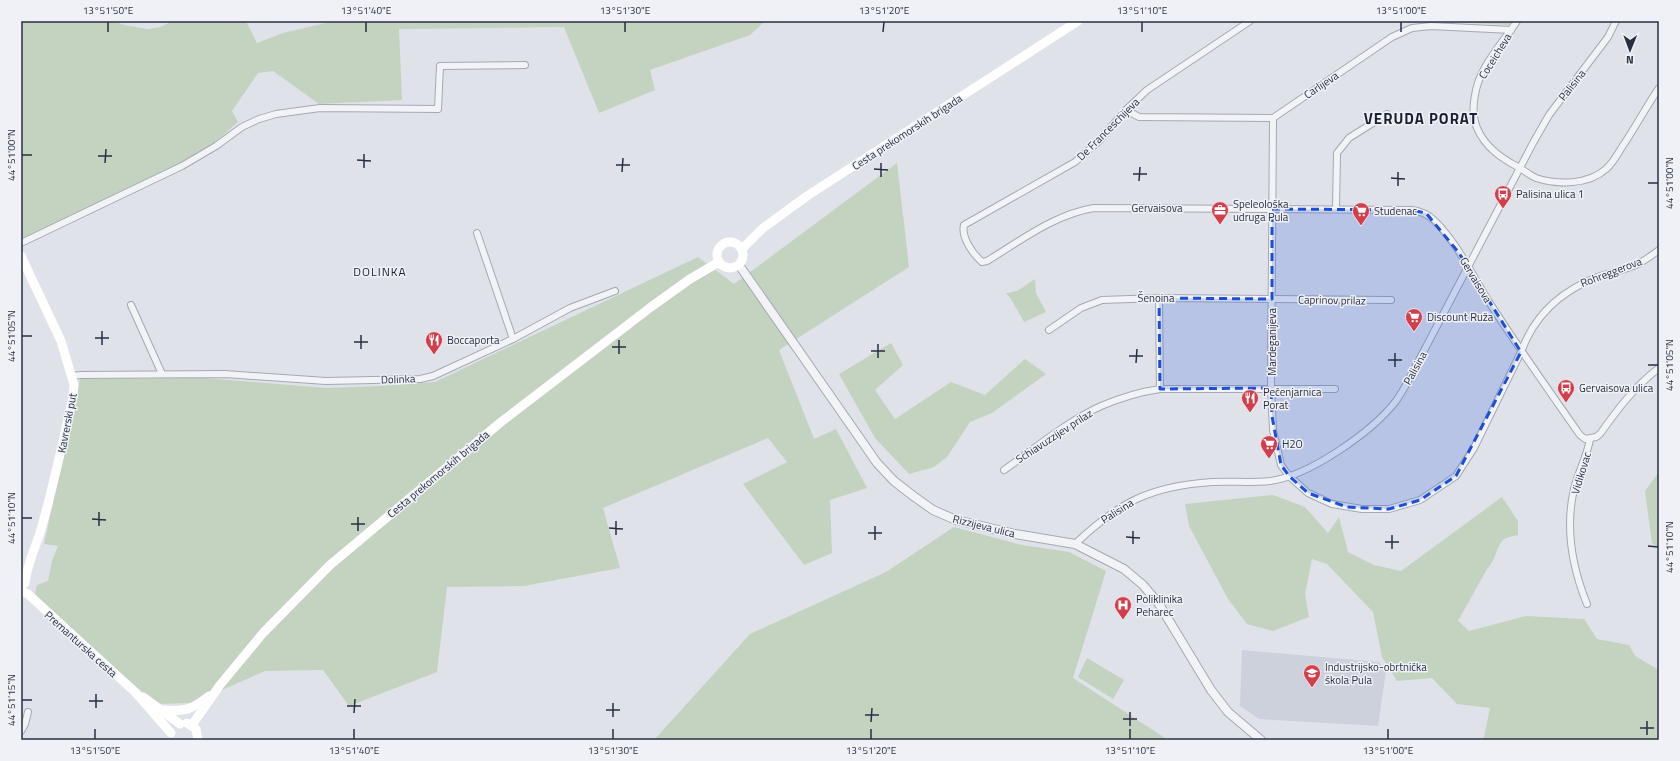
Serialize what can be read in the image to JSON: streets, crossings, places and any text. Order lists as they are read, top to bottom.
{
  "streets": {
    "main road": ["Cesta prekomorskih brigada", "Kavrerski put", "Premanturska cesta"],
    "street": [
      "Coceicheva",
      "Carlijeva",
      "Palisina",
      "De Franceschijeva",
      "Gervaisova",
      "Rohreggerova",
      "Šenoina",
      "Caprinov prilaz",
      "Mardeganijeva",
      "Dolinka",
      "Schiavuzzijev prilaz",
      "Vidikovac",
      "Rizzijeva ulica"
    ]
  },
  "crossings": [
    ["Coceicheva", "Carlijeva"],
    ["Coceicheva", "Palisina"],
    ["Carlijeva", "Mardeganijeva"],
    ["Palisina", "Gervaisova"],
    ["Palisina", "Mardeganijeva"],
    ["Palisina", "Rizzijeva ulica"],
    ["De Franceschijeva", "Gervaisova"],
    ["Cesta prekomorskih brigada", "Rizzijeva ulica"],
    ["Gervaisova", "Rohreggerova"],
    ["Gervaisova", "Mardeganijeva"],
    ["Gervaisova", "Vidikovac"],
    ["Rohreggerova", "Mardeganijeva"],
    ["Šenoina", "Caprinov prilaz"],
    ["Šenoina", "Mardeganijeva"],
    ["Caprinov prilaz", "Mardeganijeva"],
    ["Mardeganijeva", "Schiavuzzijev prilaz"],
    ["Dolinka", "Kavrerski put"],
    ["Kavrerski put", "Premanturska cesta"]
  ],
  "districts": ["VERUDA PORAT", "DOLINKA"],
  "places": {
    "bus stop": ["Palisina ulica 1", "Gervaisova ulica"],
    "office": ["Speleološka udruga Pula"],
    "supermarket": ["Studenac", "Discount Ruža", "H2O"],
    "restaurant": ["Boccaporta", "Pečenjarnica Porat"],
    "hospital": ["Poliklinika Peharec"],
    "school or university": ["Industrijsko-obrtnička škola Pula"]
  },
  "north": "bottom",
  "coordinates": [
    "13°51'50\"E",
    "13°51'40\"E",
    "13°51'30\"E",
    "13°51'20\"E",
    "13°51'10\"E",
    "13°51'00\"E",
    "44°51'00\"N",
    "44°51'05\"N",
    "44°51'10\"N",
    "44°51'15\"N"
  ]
}
